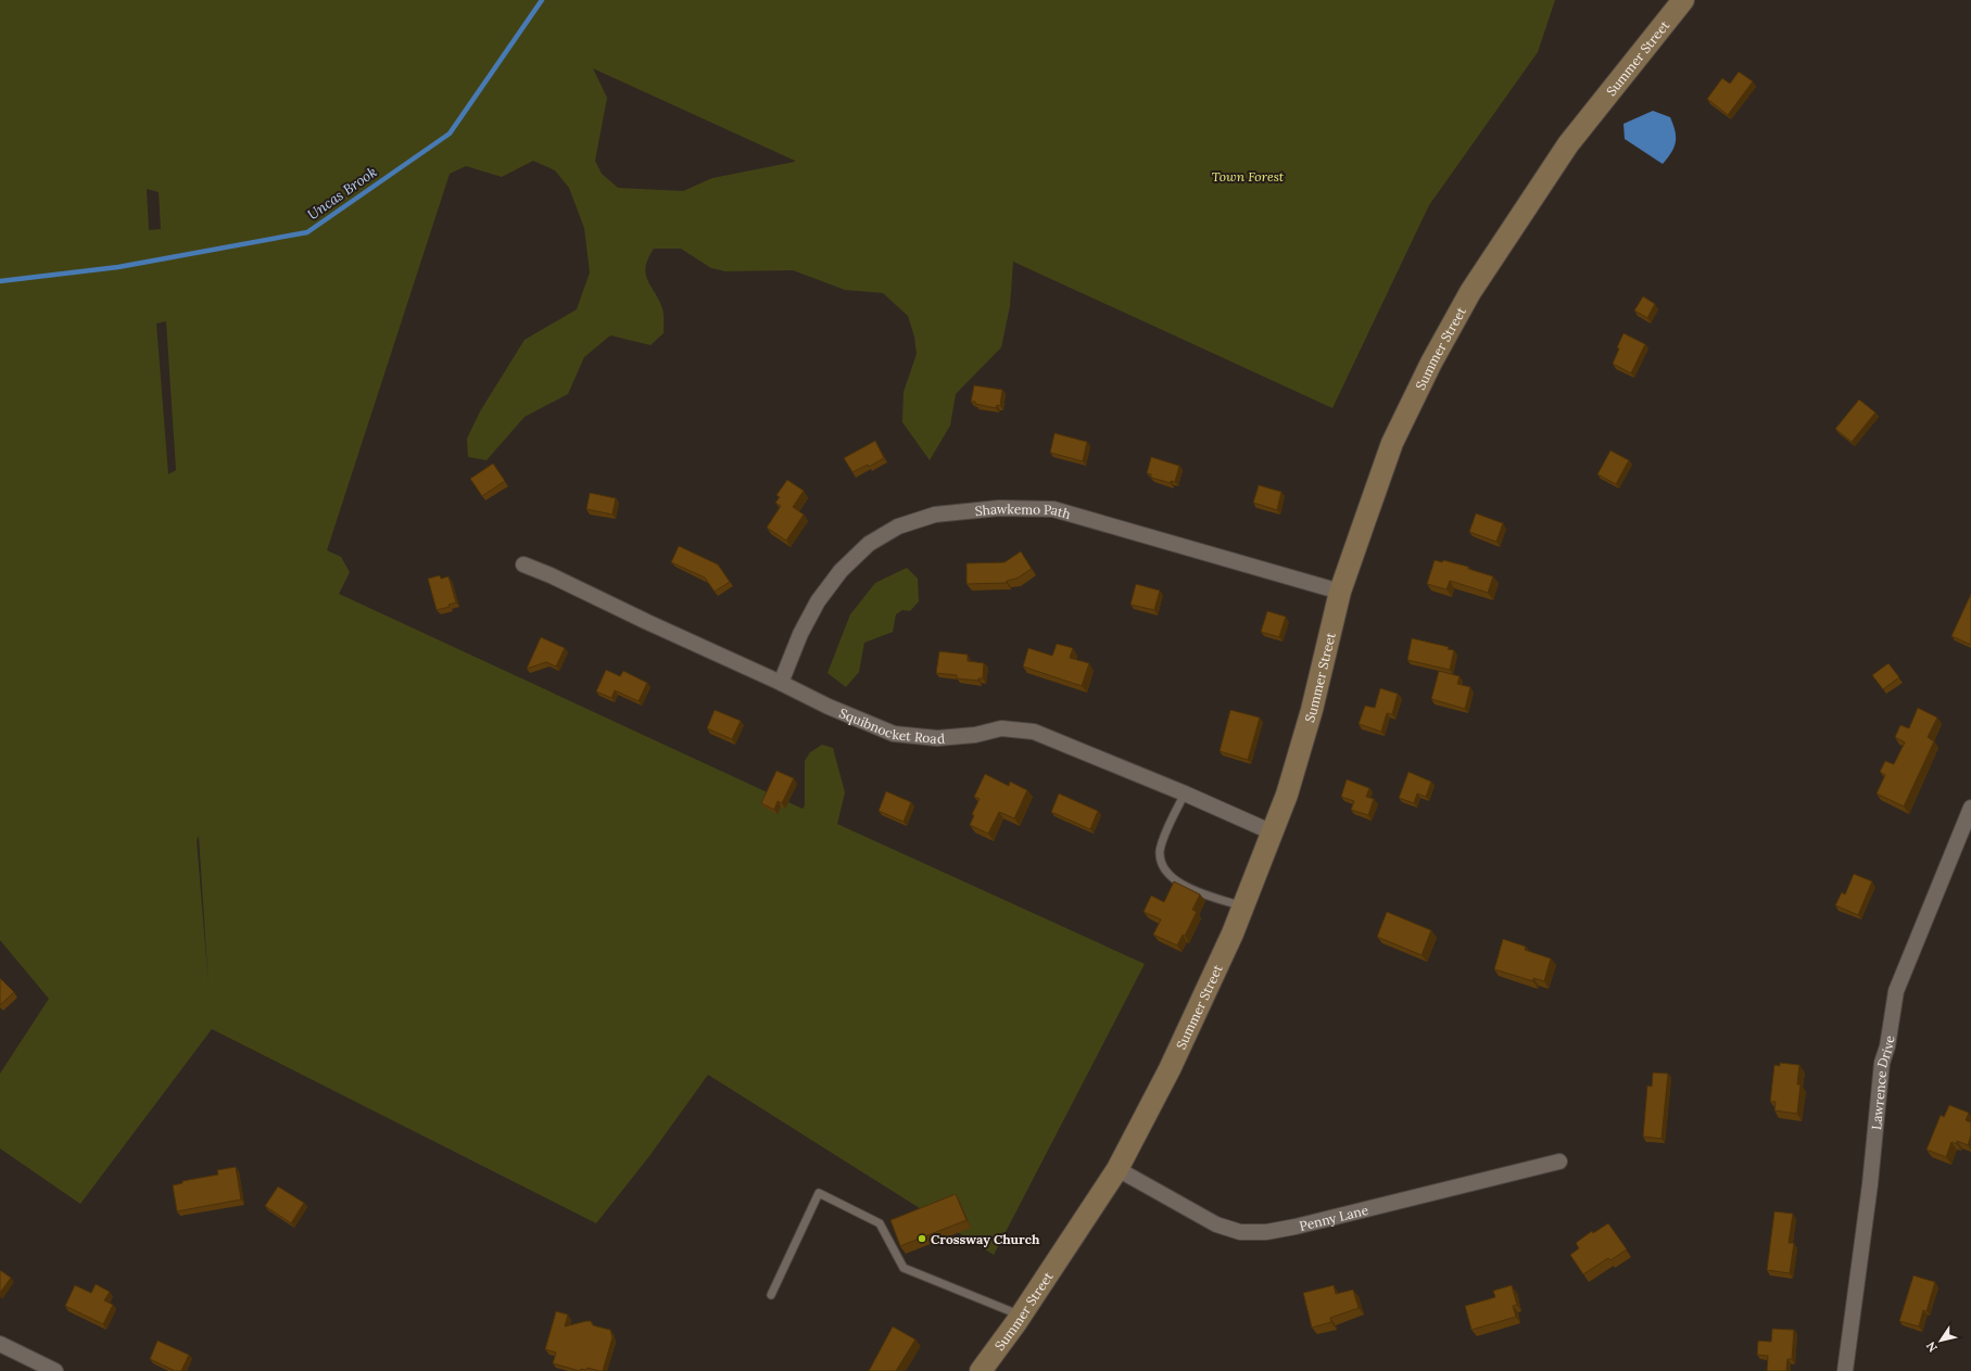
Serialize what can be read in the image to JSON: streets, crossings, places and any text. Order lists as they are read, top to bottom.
{
  "streets": {
    "main road": ["Summer Street"],
    "street": [
      "Shawkemo Path",
      "Squibnocket Road",
      "Lawrence Drive",
      "Penny Lane"
    ]
  },
  "crossings": [
    ["Summer Street", "Shawkemo Path"],
    ["Summer Street", "Squibnocket Road"],
    ["Summer Street", "Penny Lane"],
    ["Shawkemo Path", "Squibnocket Road"]
  ],
  "water": ["Uncas Brook"],
  "parks": ["Town Forest"],
  "places": ["Crossway Church"],
  "north": "bottom left"
}
